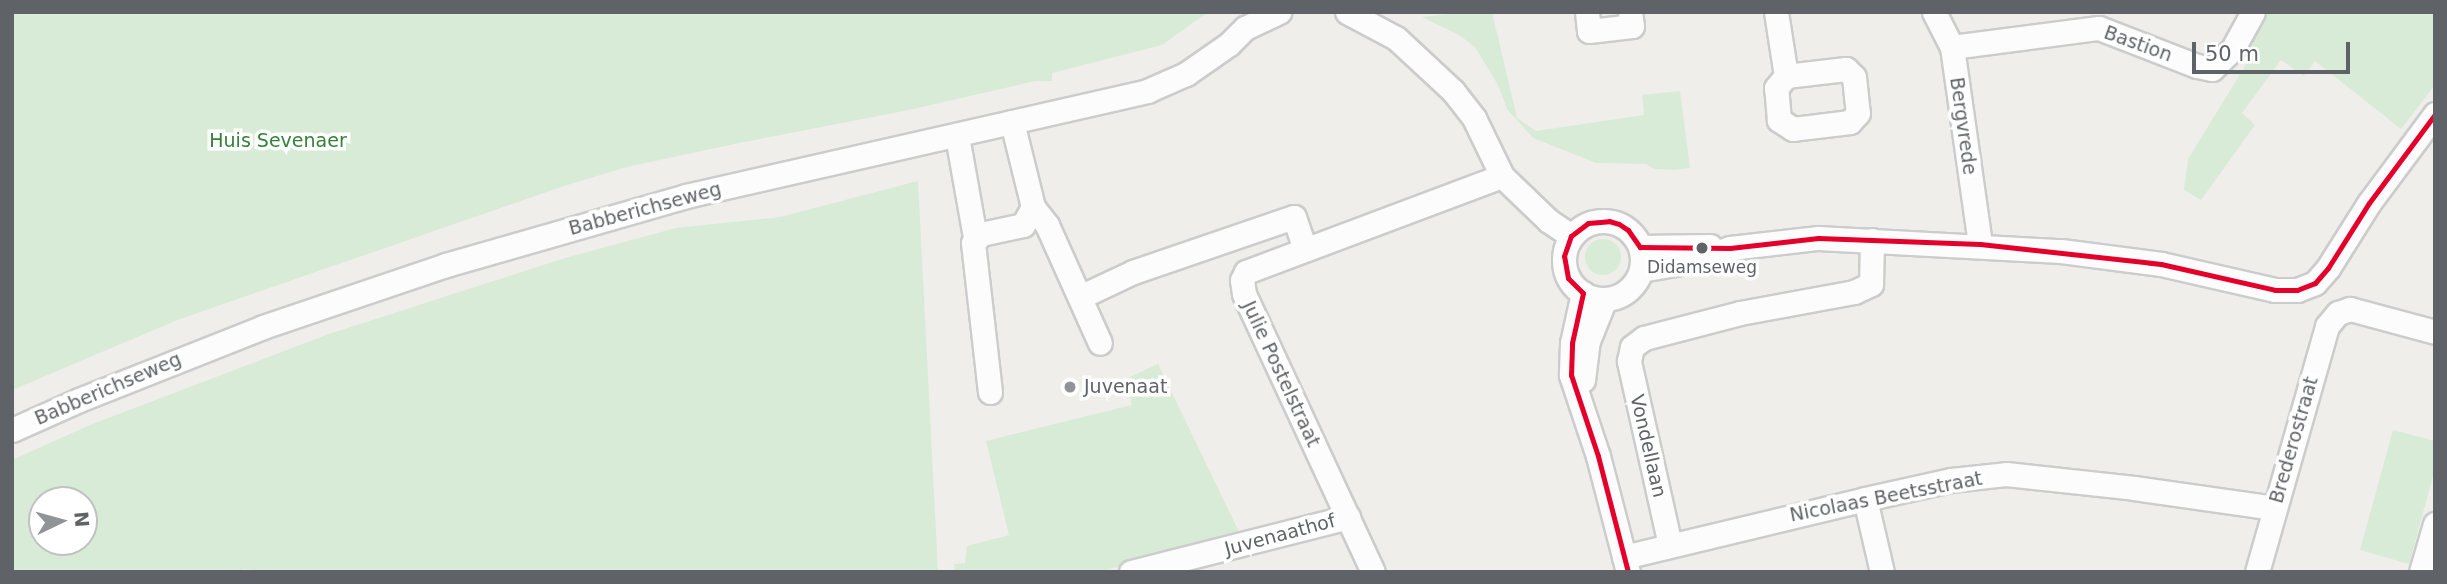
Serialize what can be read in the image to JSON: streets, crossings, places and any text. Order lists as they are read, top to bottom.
{
  "streets": {
    "street": [
      "Bastion",
      "Bergvrede",
      "Babberichseweg",
      "Julie Postelstraat",
      "Brederostraat",
      "Vondellaan",
      "Nicolaas Beetsstraat",
      "Juvenaathof"
    ]
  },
  "crossings": [
    ["Bastion", "Bergvrede"],
    ["Julie Postelstraat", "Juvenaathof"],
    ["Brederostraat", "Nicolaas Beetsstraat"],
    ["Vondellaan", "Nicolaas Beetsstraat"]
  ],
  "parks": ["Huis Sevenaer"],
  "places": ["Didamseweg", "Juvenaat"],
  "scale_bar": "50 m",
  "north": "right"
}
